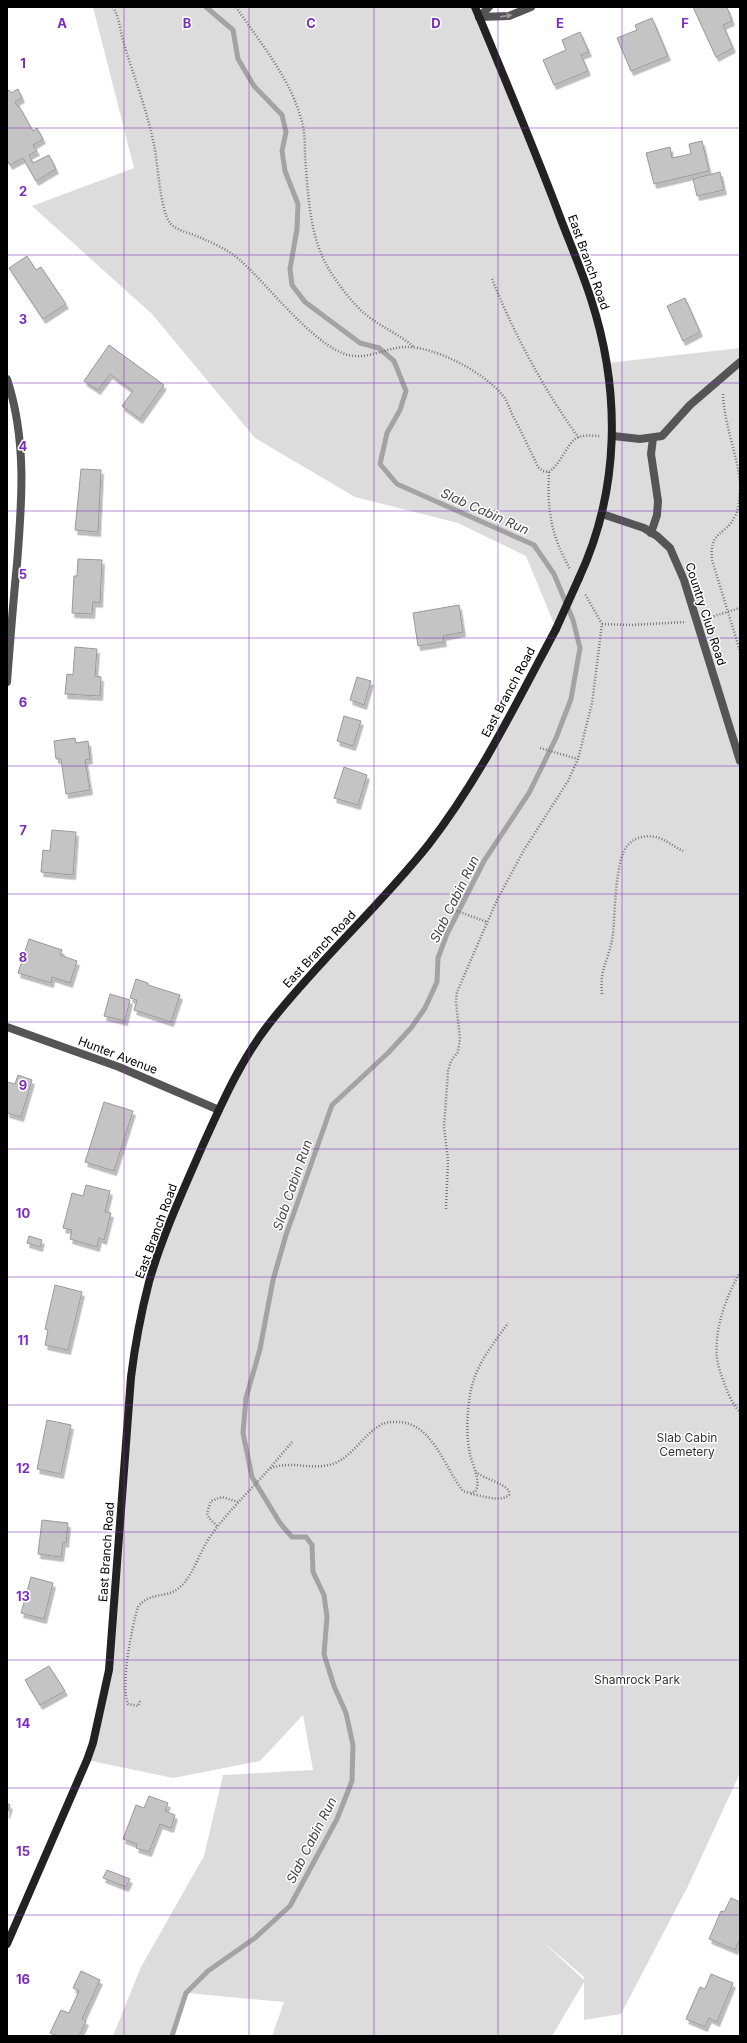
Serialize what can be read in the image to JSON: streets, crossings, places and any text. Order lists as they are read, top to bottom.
{
  "streets": {
    "main road": ["East Branch Road"],
    "street": ["Country Club Road", "Hunter Avenue"]
  },
  "crossings": [
    ["East Branch Road", "Country Club Road"],
    ["East Branch Road", "Hunter Avenue"]
  ],
  "water": ["Slab Cabin Run"],
  "parks": ["Slab Cabin Cemetery", "Shamrock Park"],
  "grid": {
    "columns": [
      "A",
      "B",
      "C",
      "D",
      "E",
      "F"
    ],
    "rows": [
      "1",
      "2",
      "3",
      "4",
      "5",
      "6",
      "7",
      "8",
      "9",
      "10",
      "11",
      "12",
      "13",
      "14",
      "15",
      "16"
    ]
  }
}
